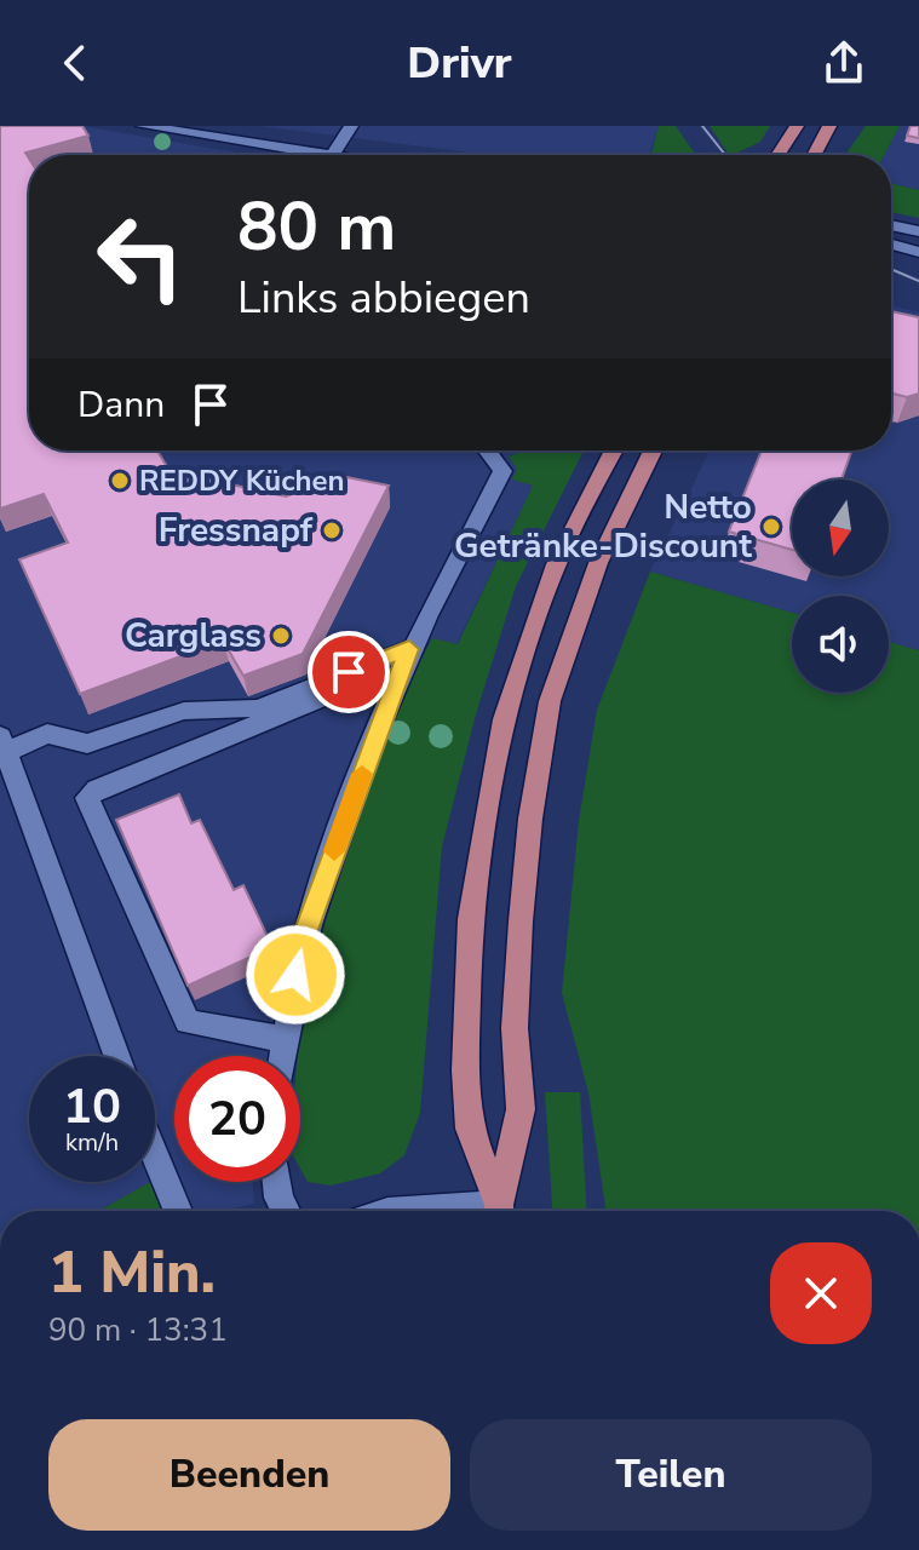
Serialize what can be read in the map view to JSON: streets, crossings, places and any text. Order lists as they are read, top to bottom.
{
  "places": [
    "REDDY Küchen",
    "Netto Getränke-Discount",
    "Fressnapf",
    "Carglass"
  ],
  "north": "bottom",
  "page": {
    "header": "Drivr",
    "turn": ["80 m", "Links abbiegen"],
    "then": "Dann",
    "speed": "10 km/h",
    "limit": "20",
    "heading": ["1 Min.", "90 m · 13:31"],
    "buttons": ["Beenden", "Teilen"]
  }
}
